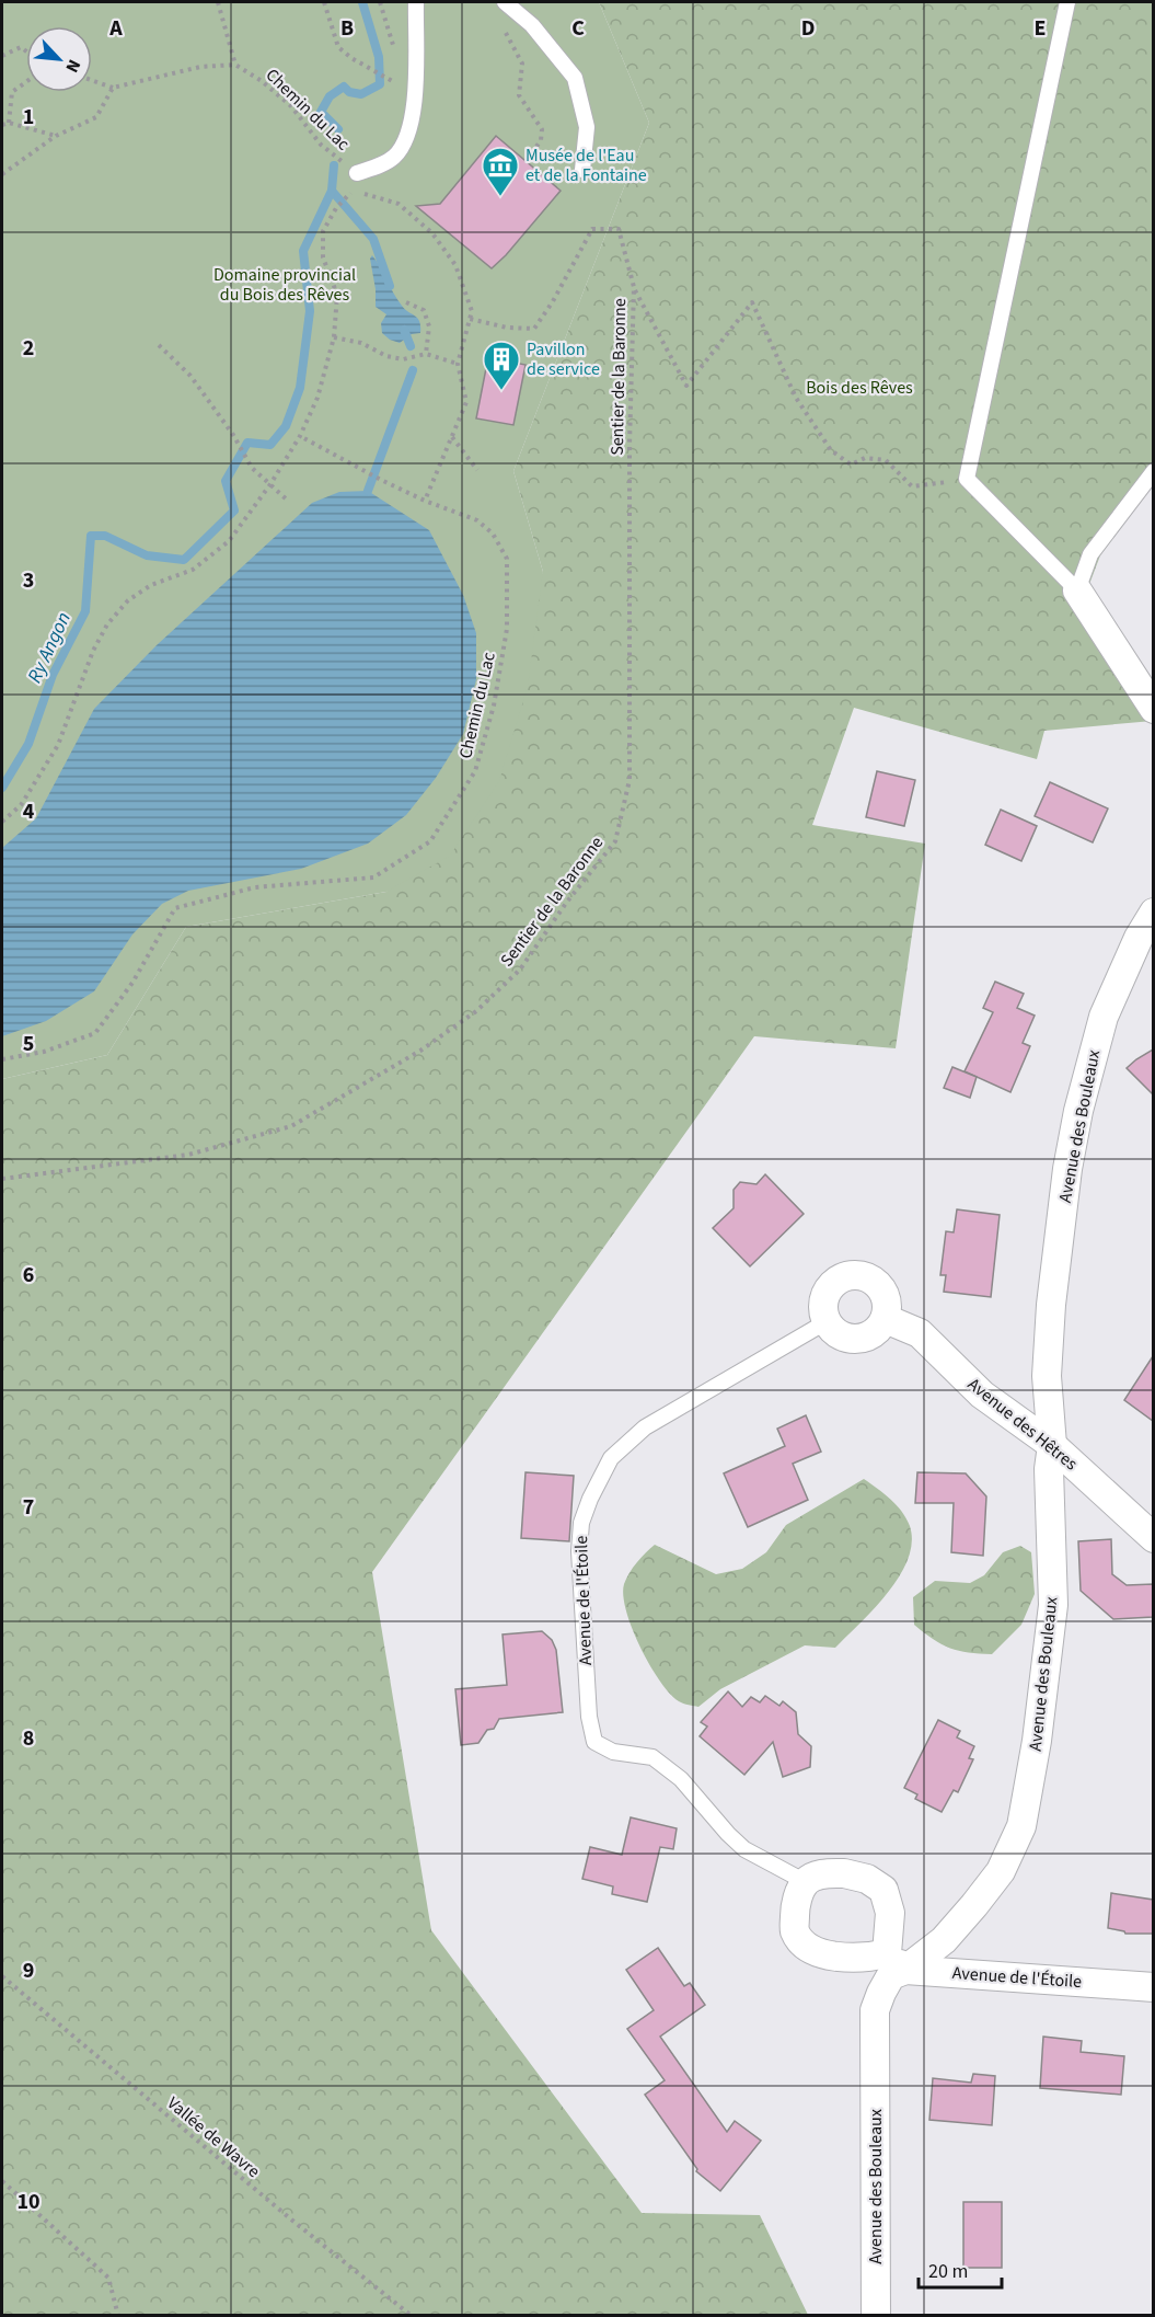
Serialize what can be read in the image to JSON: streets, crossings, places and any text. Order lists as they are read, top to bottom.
{
  "streets": {
    "street": ["Avenue des Bouleaux", "Avenue des Hêtres", "Avenue de l'Étoile"],
    "path": ["Chemin du Lac", "Sentier de la Baronne", "Vallée de Wavre"]
  },
  "crossings": [
    ["Avenue des Bouleaux", "Avenue des Hêtres"],
    ["Avenue des Bouleaux", "Avenue de l'Étoile"],
    ["Avenue des Hêtres", "Avenue de l'Étoile"]
  ],
  "water": ["Ry Angon"],
  "parks": ["Domaine provincial du Bois des Rêves", "Bois des Rêves"],
  "places": {
    "museum": ["Musée de l'Eau et de la Fontaine"],
    "building": ["Pavillon de service"]
  },
  "scale_bar": "20 m",
  "north": "bottom right",
  "grid": {
    "columns": [
      "A",
      "B",
      "C",
      "D",
      "E"
    ],
    "rows": [
      "1",
      "2",
      "3",
      "4",
      "5",
      "6",
      "7",
      "8",
      "9",
      "10"
    ]
  }
}
